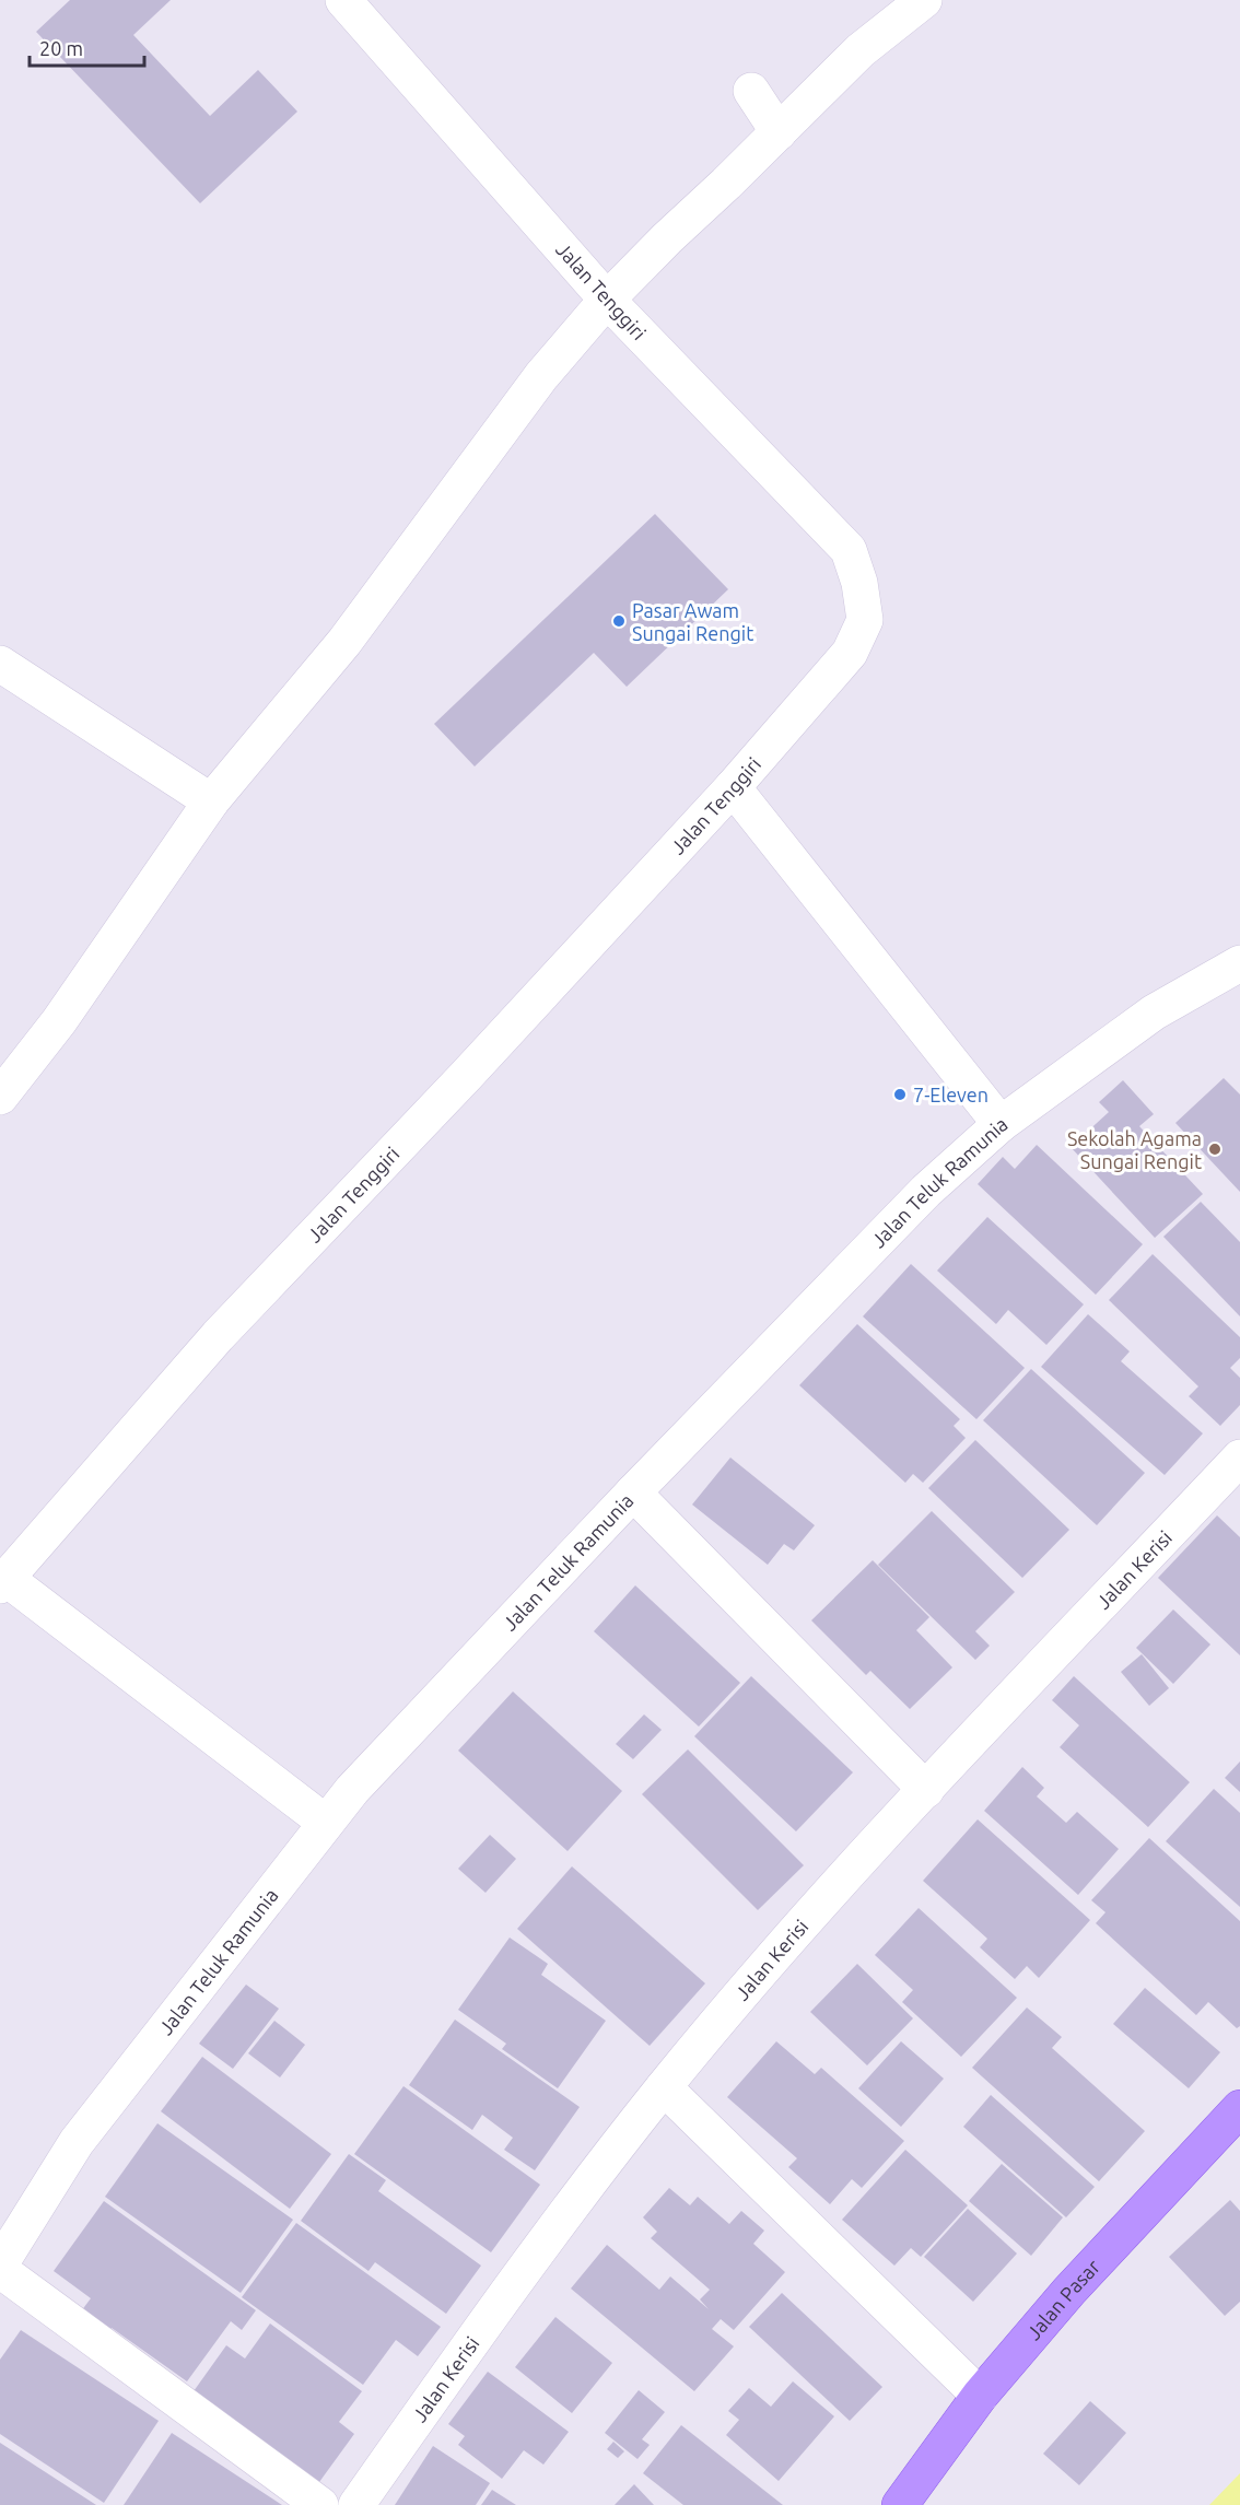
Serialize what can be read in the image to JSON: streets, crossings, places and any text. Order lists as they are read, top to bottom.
{
  "streets": {
    "main road": ["Jalan Pasar"],
    "street": ["Jalan Tenggiri", "Jalan Teluk Ramunia", "Jalan Kerisi"]
  },
  "places": ["Pasar Awam Sungai Rengit", "7-Eleven", "Sekolah Agama Sungai Rengit"],
  "scale_bar": "20 m"
}
